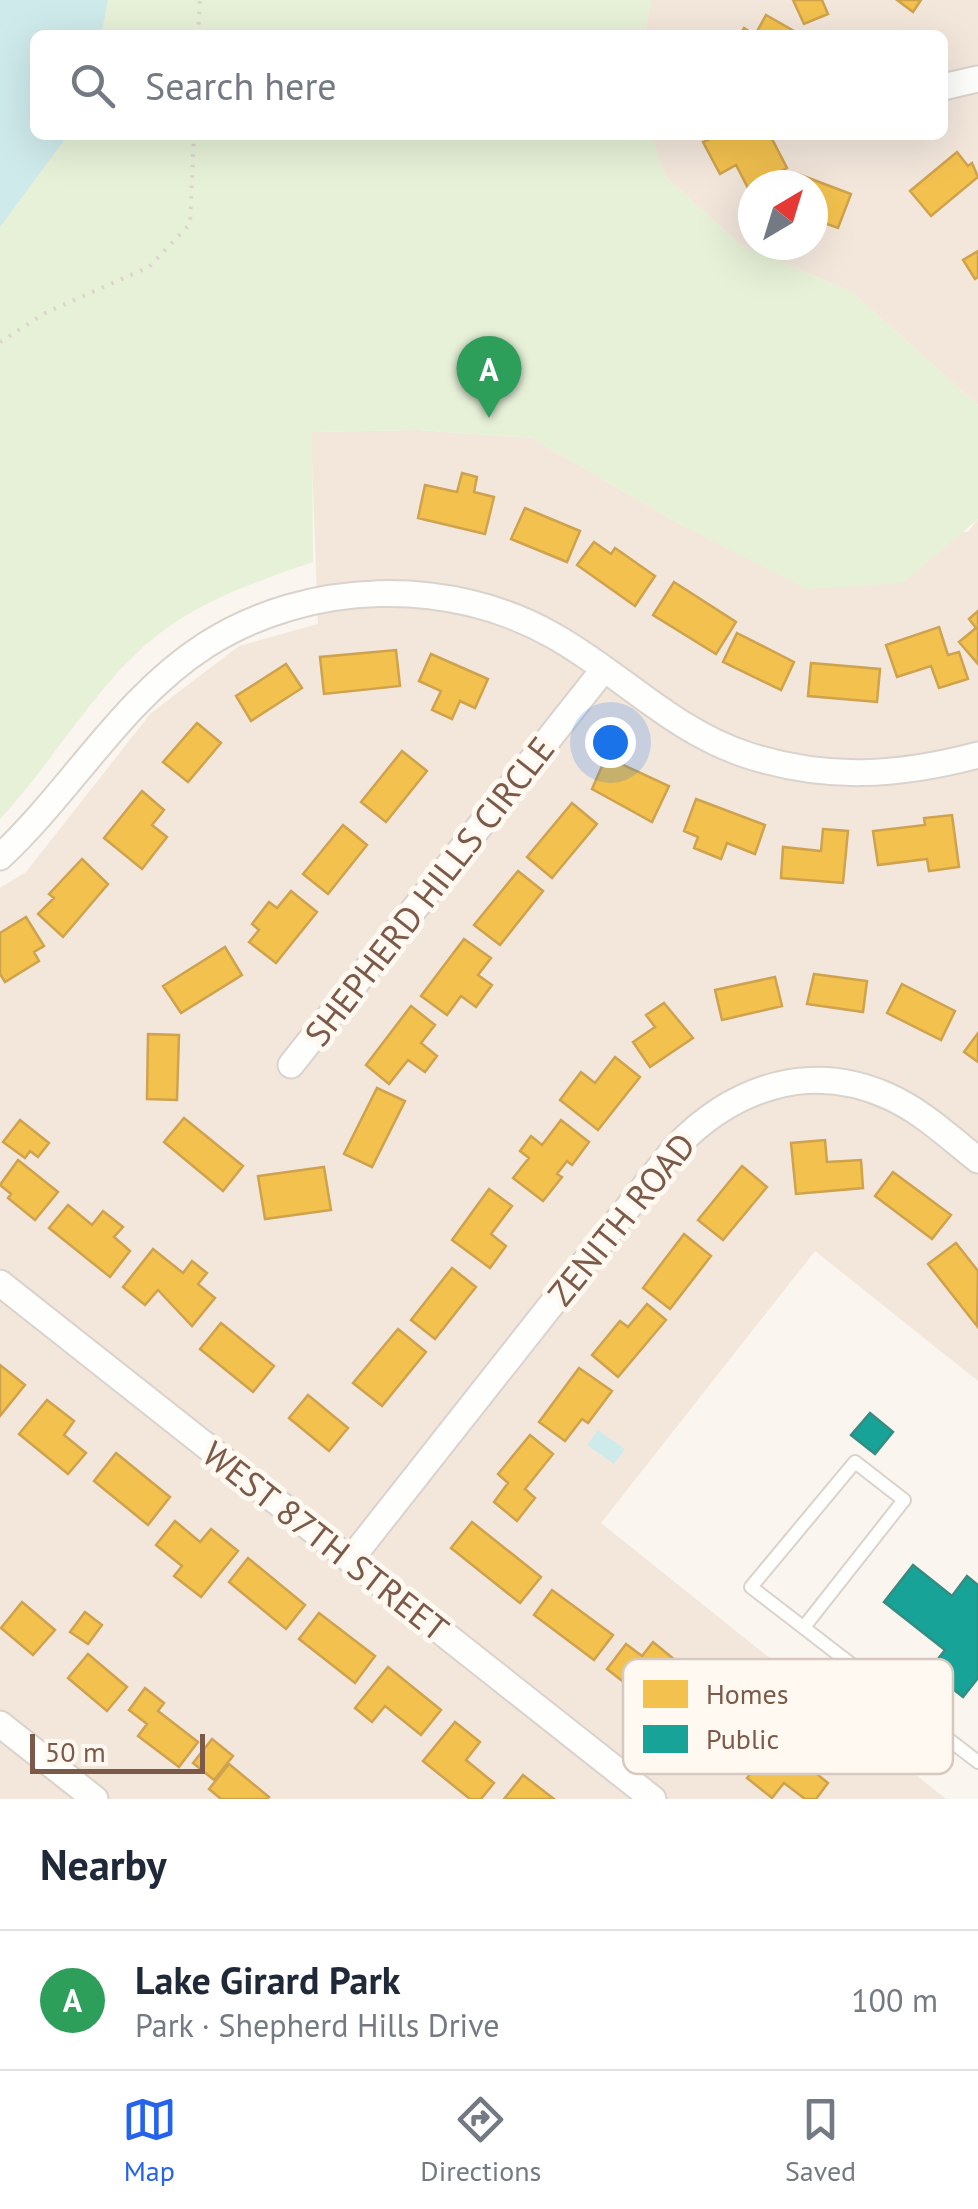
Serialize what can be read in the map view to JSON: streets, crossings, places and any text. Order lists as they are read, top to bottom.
{
  "streets": {
    "street": ["SHEPHERD HILLS CIRCLE", "ZENITH ROAD", "WEST 87TH STREET"]
  },
  "crossings": [
    ["ZENITH ROAD", "WEST 87TH STREET"]
  ],
  "legend": ["Homes", "Public"],
  "scale_bar": "50 m",
  "north": "top right",
  "page": {
    "search": "Search here",
    "pins": "A",
    "scale": "50 m",
    "heading": "Nearby",
    "list": [
      {
        "mark": "A",
        "name": "Lake Girard Park",
        "note": "Park · Shepherd Hills Drive",
        "value": "100 m"
      }
    ],
    "nav": ["Map", "Directions", "Saved"]
  }
}
